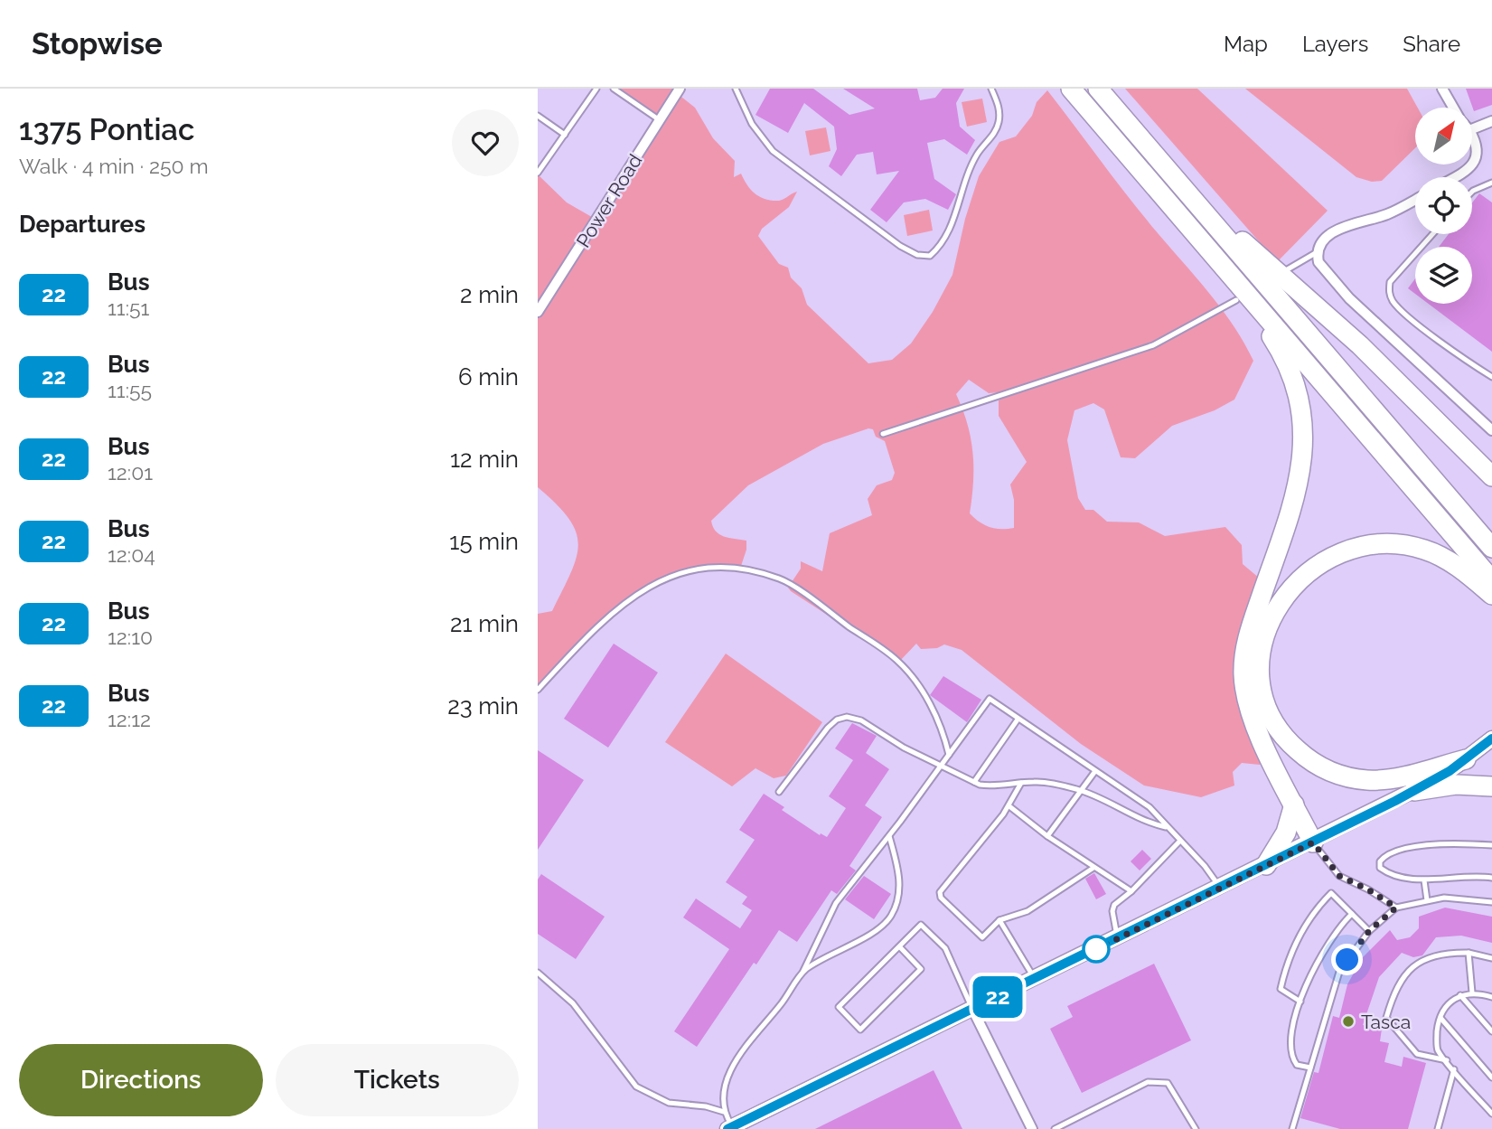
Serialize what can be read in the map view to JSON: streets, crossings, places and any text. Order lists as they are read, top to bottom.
{
  "streets": {
    "street": ["Power Road"]
  },
  "places": ["Tasca"],
  "lines": ["bus line 22"],
  "north": "top right",
  "page": {
    "header": "Stopwise",
    "nav": ["Map", "Layers", "Share"],
    "heading": [
      ["1375 Pontiac", "Walk · 4 min · 250 m"],
      "Departures"
    ],
    "on_map": "22",
    "list": [
      {
        "mark": "22",
        "name": "Bus",
        "note": "11:51",
        "value": "2 min"
      },
      {
        "mark": "22",
        "name": "Bus",
        "note": "11:55",
        "value": "6 min"
      },
      {
        "mark": "22",
        "name": "Bus",
        "note": "12:01",
        "value": "12 min"
      },
      {
        "mark": "22",
        "name": "Bus",
        "note": "12:04",
        "value": "15 min"
      },
      {
        "mark": "22",
        "name": "Bus",
        "note": "12:10",
        "value": "21 min"
      },
      {
        "mark": "22",
        "name": "Bus",
        "note": "12:12",
        "value": "23 min"
      }
    ],
    "buttons": ["Directions", "Tickets"]
  }
}
